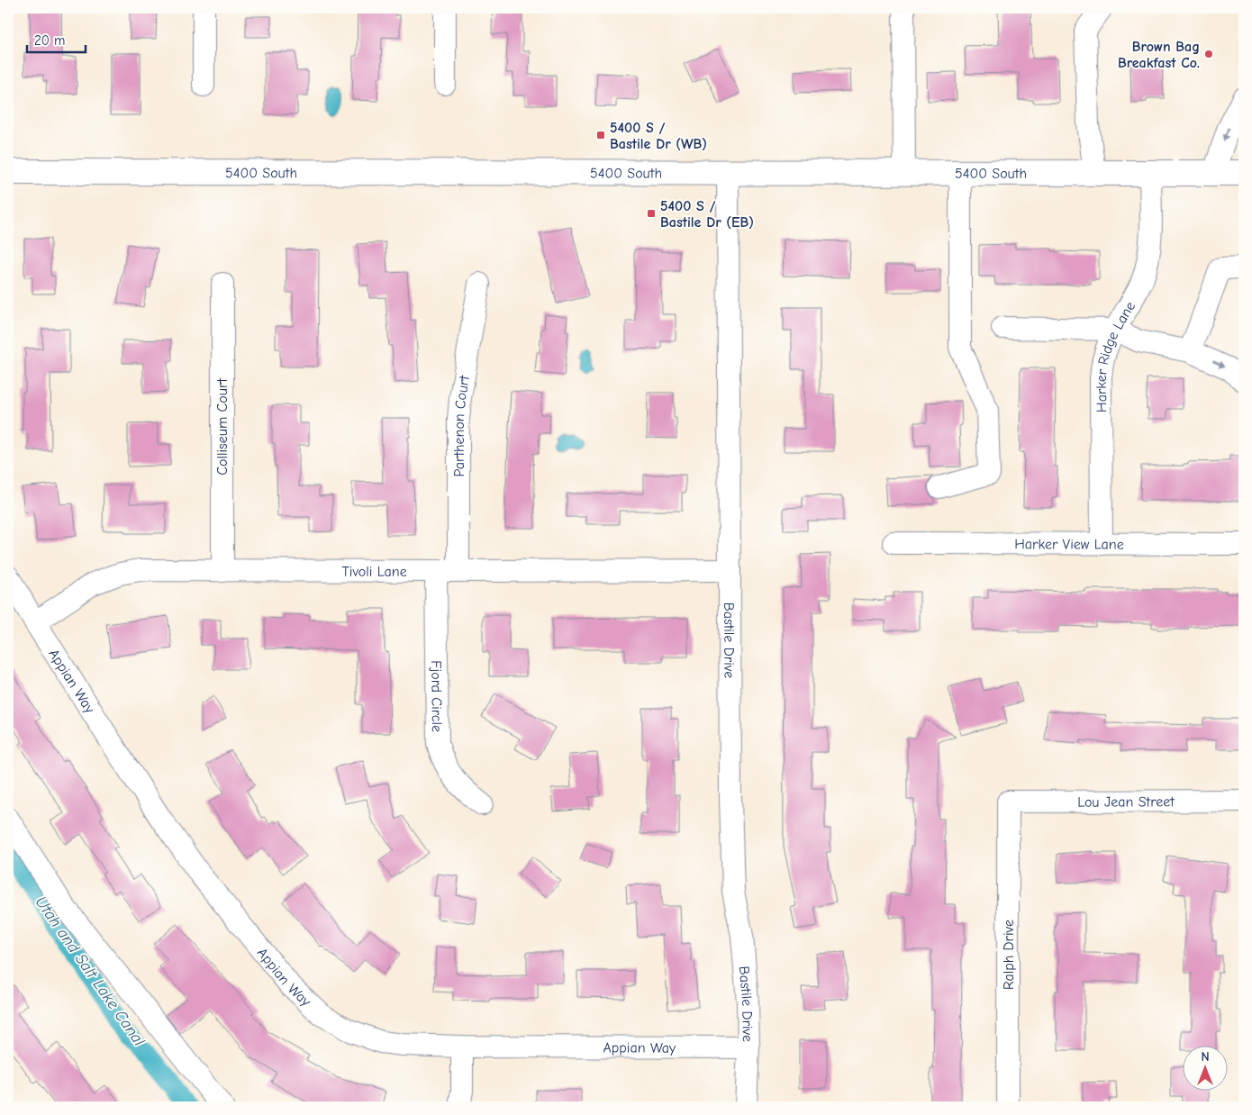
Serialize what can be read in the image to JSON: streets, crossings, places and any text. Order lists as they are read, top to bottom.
{
  "streets": {
    "main road": ["5400 South"],
    "street": [
      "Harker Ridge Lane",
      "Colliseum Court",
      "Parthenon Court",
      "Harker View Lane",
      "Tivoli Lane",
      "Bastile Drive",
      "Appian Way",
      "Fjord Circle",
      "Lou Jean Street",
      "Ralph Drive"
    ]
  },
  "crossings": [
    ["5400 South", "Harker Ridge Lane"],
    ["5400 South", "Bastile Drive"],
    ["Harker Ridge Lane", "Harker View Lane"],
    ["Colliseum Court", "Tivoli Lane"],
    ["Parthenon Court", "Tivoli Lane"],
    ["Tivoli Lane", "Bastile Drive"],
    ["Tivoli Lane", "Appian Way"],
    ["Tivoli Lane", "Fjord Circle"],
    ["Bastile Drive", "Appian Way"],
    ["Lou Jean Street", "Ralph Drive"]
  ],
  "water": ["Utah and Salt Lake Canal"],
  "places": {
    "other": ["Brown Bag Breakfast Co."],
    "transit": ["5400 S / Bastile Dr (WB)", "5400 S / Bastile Dr (EB)"]
  },
  "scale_bar": "20 m",
  "north": "top"
}
